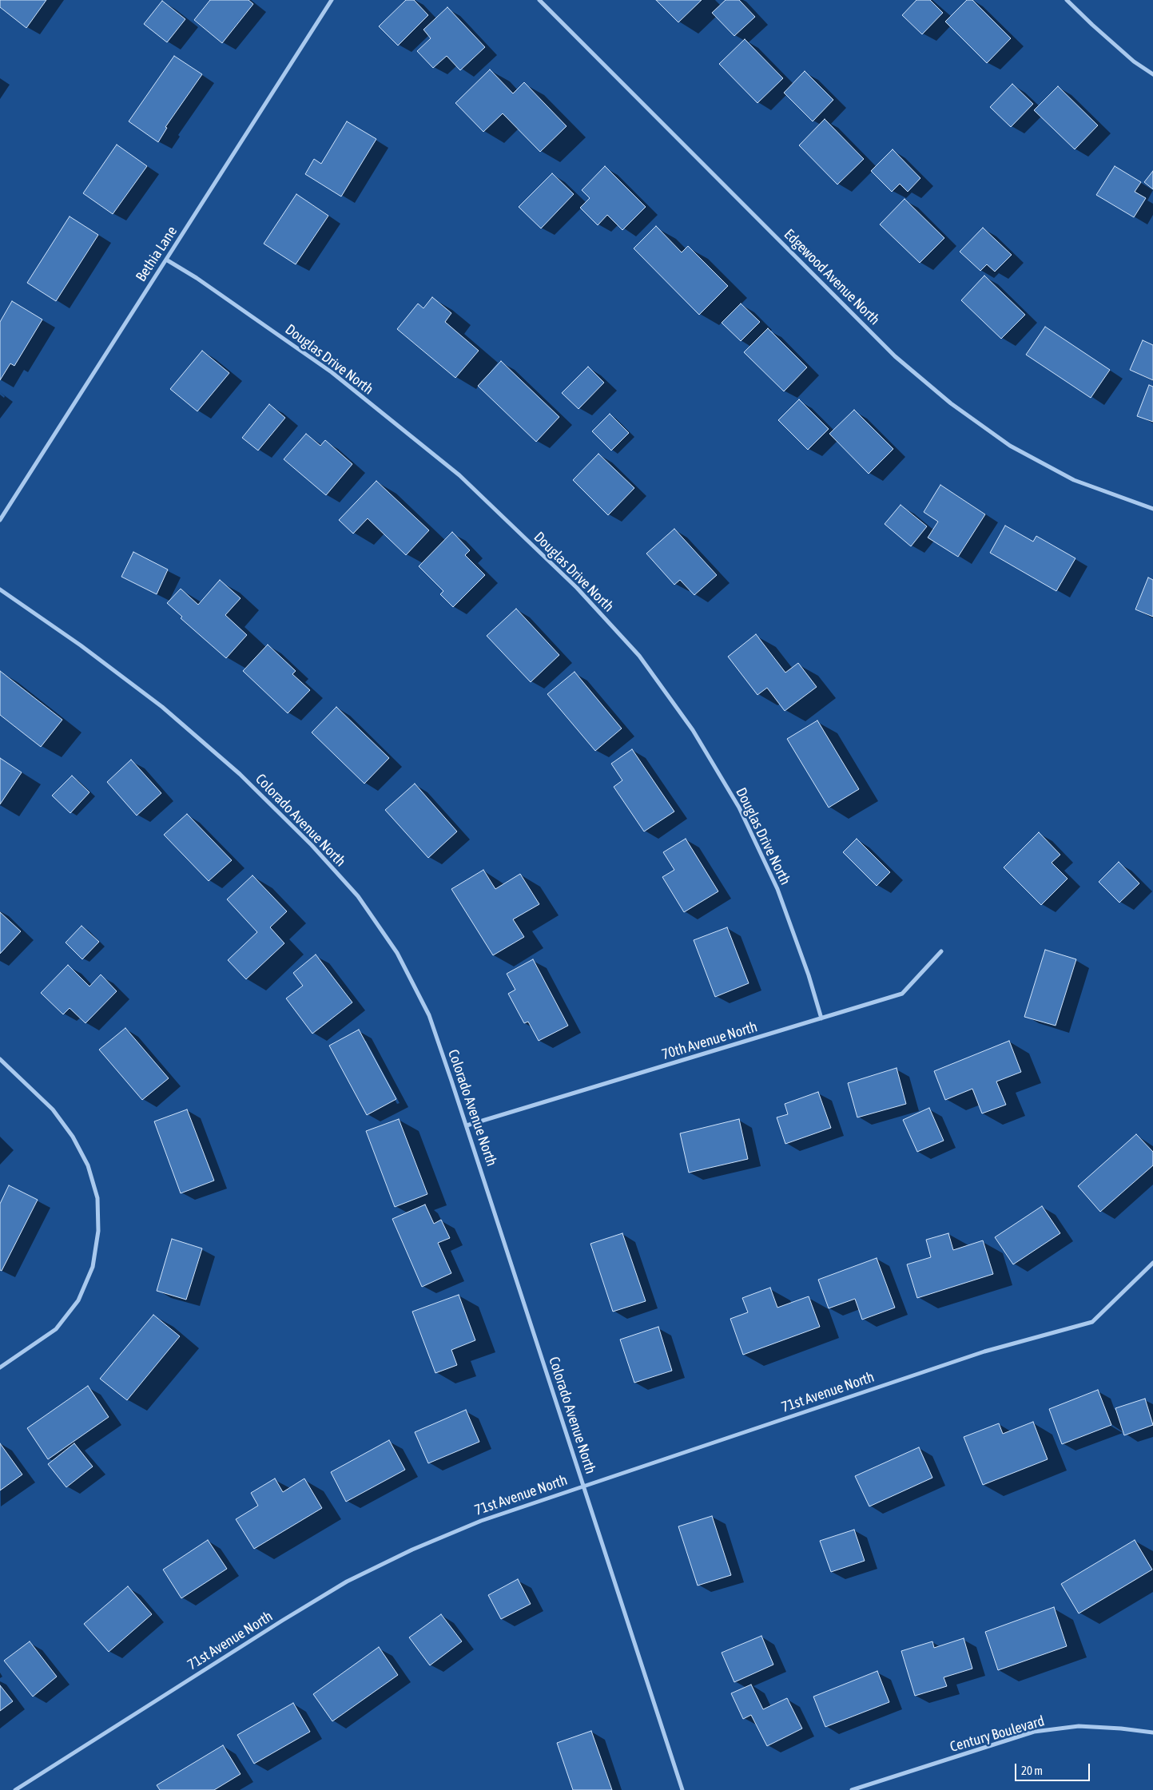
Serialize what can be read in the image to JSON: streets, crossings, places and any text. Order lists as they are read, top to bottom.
{
  "streets": {
    "street": [
      "Bethia Lane",
      "Edgewood Avenue North",
      "Douglas Drive North",
      "Colorado Avenue North",
      "70th Avenue North",
      "71st Avenue North",
      "Century Boulevard"
    ]
  },
  "crossings": [
    ["Bethia Lane", "Douglas Drive North"],
    ["Douglas Drive North", "70th Avenue North"],
    ["Colorado Avenue North", "70th Avenue North"],
    ["Colorado Avenue North", "71st Avenue North"]
  ],
  "scale_bar": "20 m"
}
